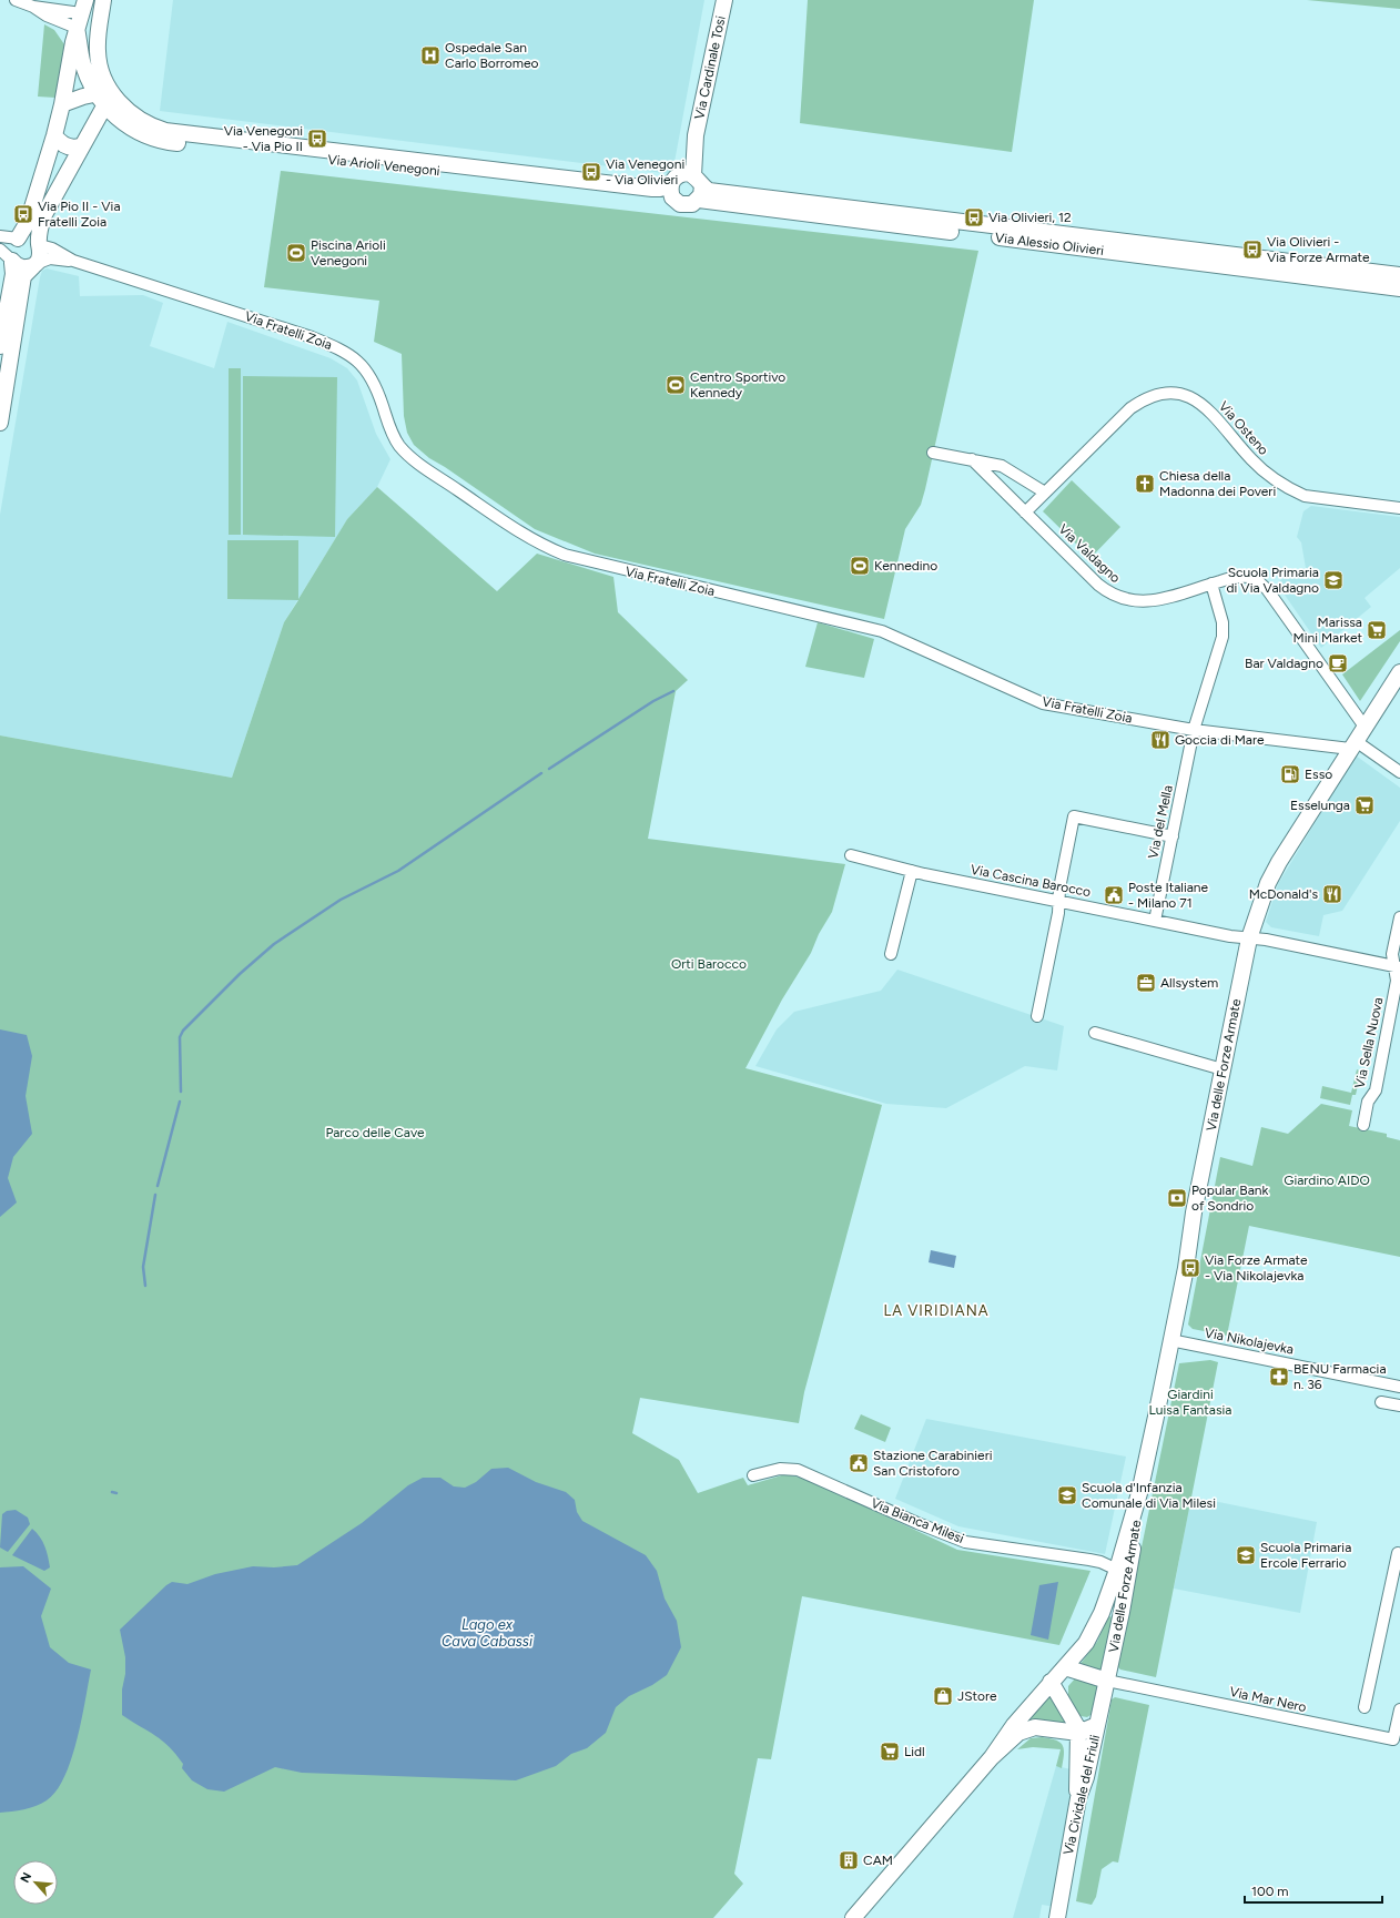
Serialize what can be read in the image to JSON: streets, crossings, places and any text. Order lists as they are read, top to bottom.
{
  "streets": {
    "street": [
      "Via Cardinale Tosi",
      "Via Arioli Venegoni",
      "Via Alessio Olivieri",
      "Via Fratelli Zoia",
      "Via Osteno",
      "Via Valdagno",
      "Via del Mella",
      "Via Cascina Barocco",
      "Via Sella Nuova",
      "Via delle Forze Armate",
      "Via Nikolajevka",
      "Via Bianca Milesi",
      "Via Mar Nero",
      "Via Cividale del Friuli"
    ]
  },
  "crossings": [
    ["Via Cardinale Tosi", "Via Arioli Venegoni"],
    ["Via Cardinale Tosi", "Via Alessio Olivieri"],
    ["Via Arioli Venegoni", "Via Alessio Olivieri"],
    ["Via Fratelli Zoia", "Via del Mella"],
    ["Via Fratelli Zoia", "Via delle Forze Armate"],
    ["Via Osteno", "Via Valdagno"],
    ["Via Valdagno", "Via del Mella"],
    ["Via Valdagno", "Via delle Forze Armate"],
    ["Via del Mella", "Via Cascina Barocco"],
    ["Via Cascina Barocco", "Via delle Forze Armate"],
    ["Via delle Forze Armate", "Via Nikolajevka"],
    ["Via delle Forze Armate", "Via Bianca Milesi"],
    ["Via delle Forze Armate", "Via Mar Nero"],
    ["Via delle Forze Armate", "Via Cividale del Friuli"]
  ],
  "districts": ["LA VIRIDIANA"],
  "water": ["Lago ex Cava Cabassi"],
  "parks": [
    "Orti Barocco",
    "Parco delle Cave",
    "Giardino AIDO",
    "Giardini Luisa Fantasia"
  ],
  "places": {
    "hospital": ["Ospedale San Carlo Borromeo"],
    "bus stop": [
      "Via Venegoni - Via Pio II",
      "Via Venegoni - Via Olivieri",
      "Via Pio II - Via Fratelli Zoia",
      "Via Olivieri, 12",
      "Via Olivieri - Via Forze Armate",
      "Via Forze Armate - Via Nikolajevka"
    ],
    "sports": ["Piscina Arioli Venegoni", "Centro Sportivo Kennedy", "Kennedino"],
    "church": ["Chiesa della Madonna dei Poveri"],
    "school or university": ["Scuola Primaria di Via Valdagno", "Scuola d'Infanzia Comunale di Via Milesi", "Scuola Primaria Ercole Ferrario"],
    "supermarket": ["Marissa Mini Market", "Esselunga", "Lidl"],
    "cafe": ["Bar Valdagno"],
    "restaurant": ["Goccia di Mare", "McDonald's"],
    "fuel station": ["Esso"],
    "public building": ["Poste Italiane - Milano 71", "Stazione Carabinieri San Cristoforo"],
    "office": ["Allsystem"],
    "bank": ["Popular Bank of Sondrio"],
    "pharmacy": ["BENU Farmacia n. 36"],
    "shop": ["JStore"],
    "building": ["CAM"]
  },
  "scale_bar": "100 m",
  "north": "top left"
}
